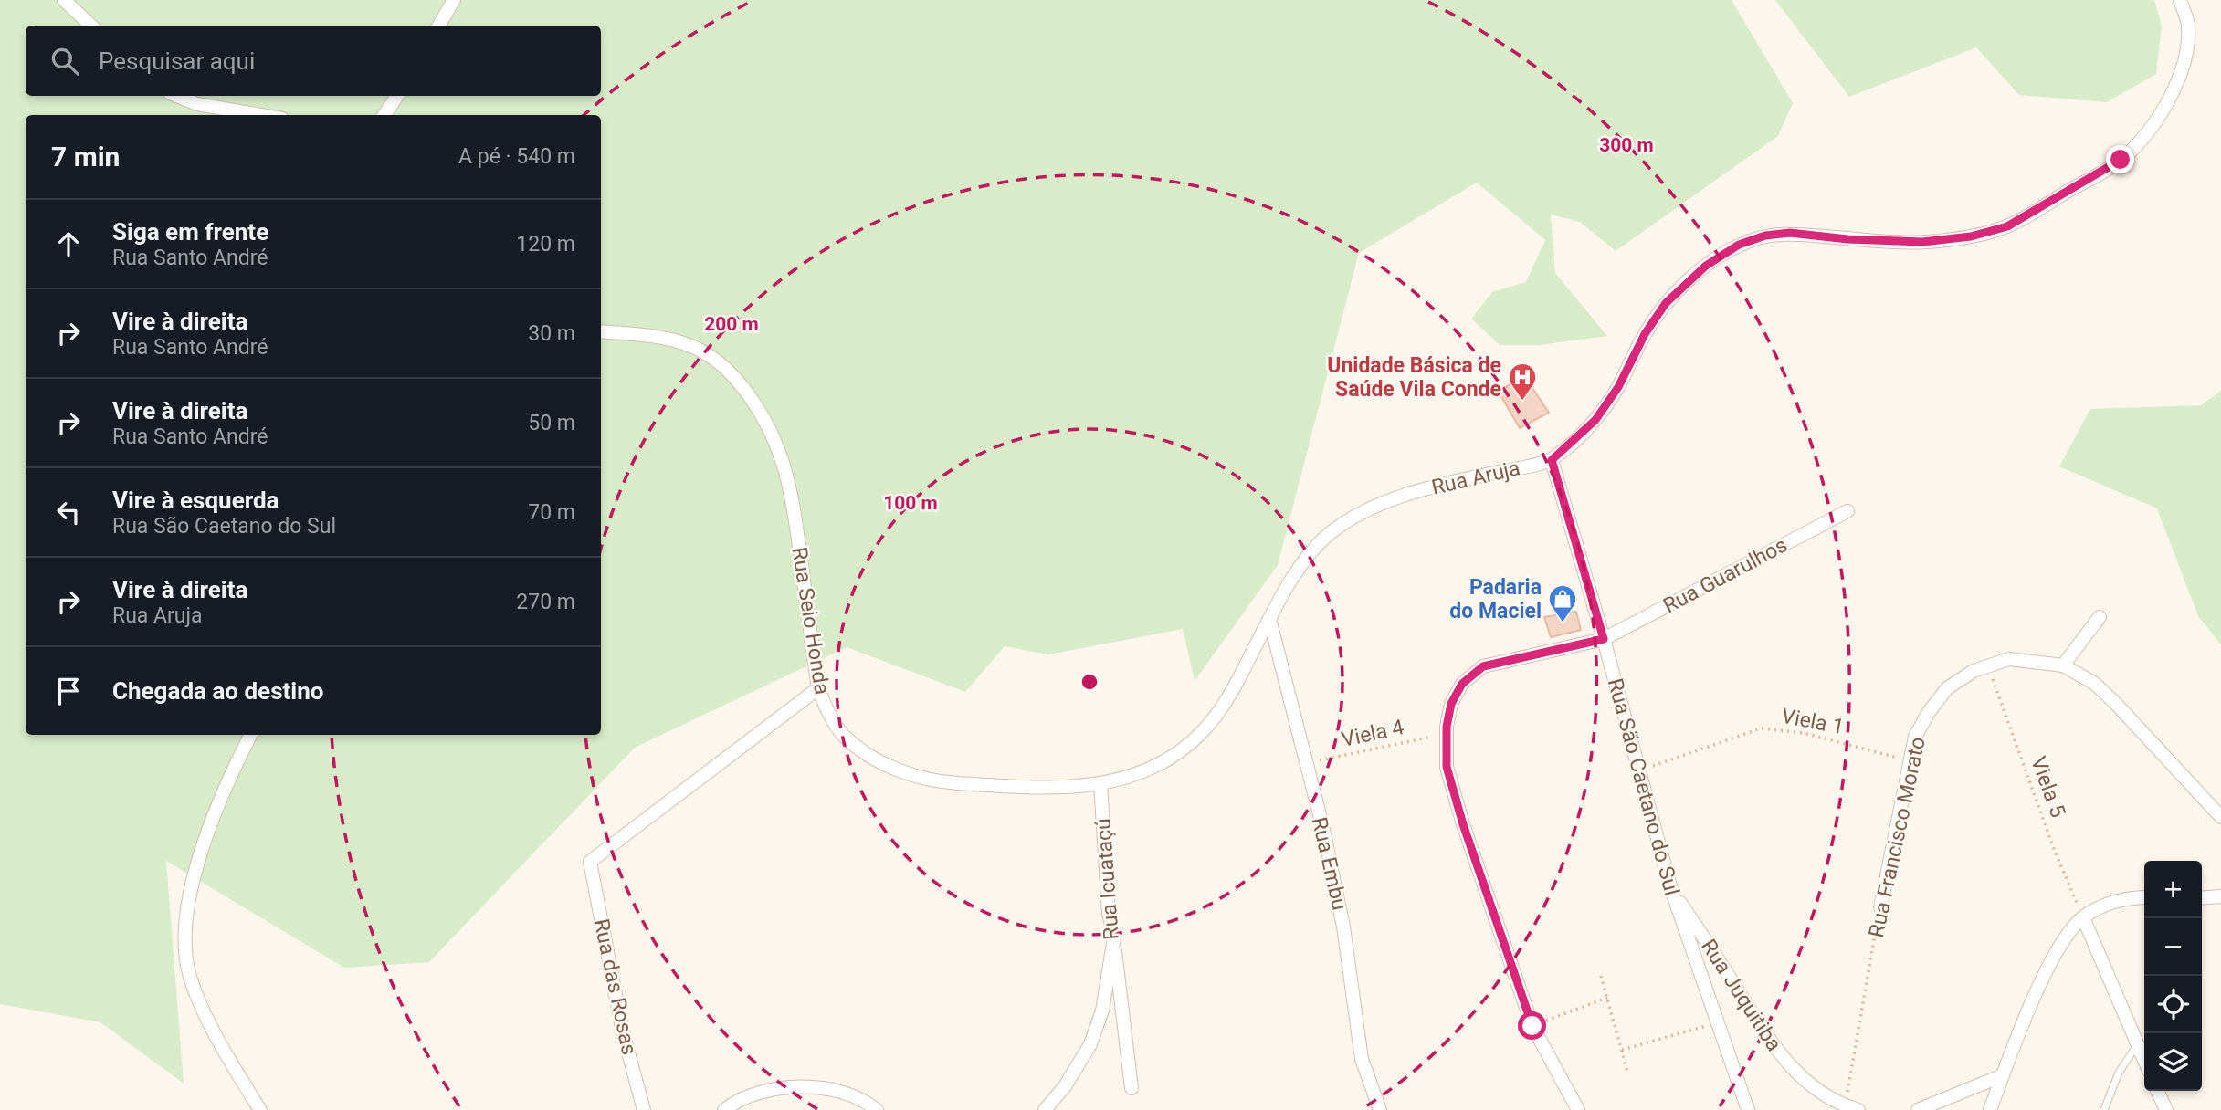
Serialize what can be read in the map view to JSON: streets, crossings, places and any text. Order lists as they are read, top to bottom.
{
  "streets": {
    "street": [
      "Rua Aruja",
      "Rua Guarulhos",
      "Rua Seio Honda",
      "Rua São Caetano do Sul",
      "Rua Francisco Morato",
      "Rua Embu",
      "Rua Icuataçú",
      "Rua das Rosas",
      "Rua Juquitiba"
    ],
    "path": ["Viela 1", "Viela 4", "Viela 5"]
  },
  "crossings": [
    ["Rua Aruja", "Rua Seio Honda"],
    ["Rua Aruja", "Rua São Caetano do Sul"],
    ["Rua Aruja", "Rua Embu"],
    ["Rua Guarulhos", "Viela 4"],
    ["Rua Guarulhos", "Rua São Caetano do Sul"],
    ["Rua Seio Honda", "Rua Embu"],
    ["Rua Seio Honda", "Rua Icuataçú"],
    ["Rua Seio Honda", "Rua das Rosas"],
    ["Viela 1", "Rua São Caetano do Sul"],
    ["Viela 1", "Rua Francisco Morato"],
    ["Viela 4", "Rua Embu"],
    ["Rua São Caetano do Sul", "Rua Juquitiba"],
    ["Viela 5", "Rua Francisco Morato"],
    ["Rua Francisco Morato", "Rua Juquitiba"]
  ],
  "places": {
    "hospital": ["Unidade Básica de Saúde Vila Conde"],
    "shop": ["Padaria do Maciel"]
  },
  "page": {
    "search": "Pesquisar aqui",
    "heading": ["7 min", "A pé · 540 m"],
    "list": [
      ["Siga em frente", "Rua Santo André", "120 m"],
      ["Vire à direita", "Rua Santo André", "30 m"],
      ["Vire à direita", "Rua Santo André", "50 m"],
      ["Vire à esquerda", "Rua São Caetano do Sul", "70 m"],
      ["Vire à direita", "Rua Aruja", "270 m"],
      "Chegada ao destino"
    ],
    "map_buttons": ["+", "−"]
  },
  "rings": ["300 m", "200 m", "100 m"]
}
